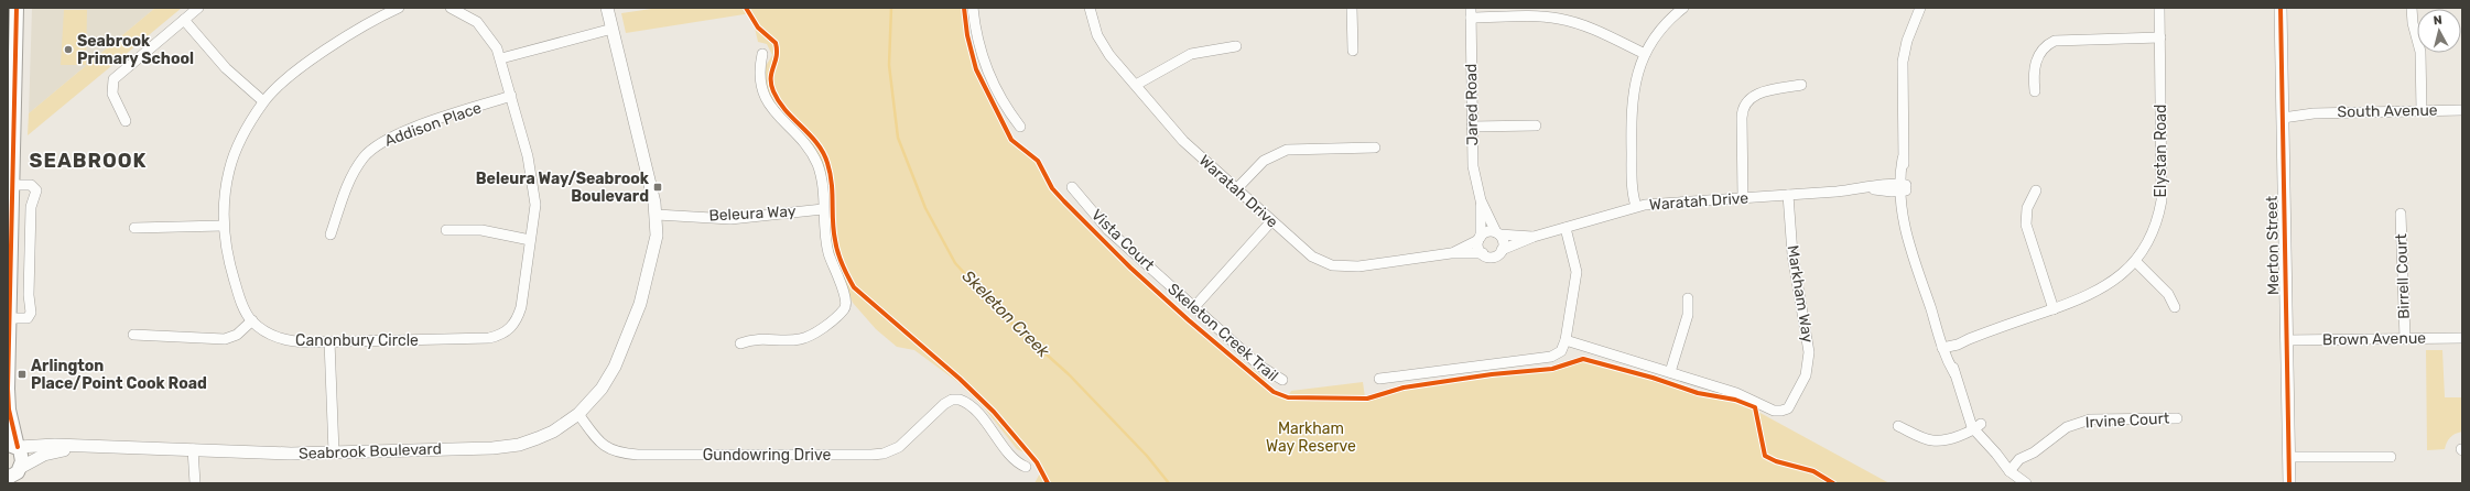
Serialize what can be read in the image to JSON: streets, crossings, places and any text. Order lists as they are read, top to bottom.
{
  "streets": {
    "street": [
      "Jared Road",
      "South Avenue",
      "Addison Place",
      "Elystan Road",
      "Waratah Drive",
      "Beleura Way",
      "Vista Court",
      "Merton Street",
      "Birrell Court",
      "Markham Way",
      "Brown Avenue",
      "Canonbury Circle",
      "Irvine Court",
      "Seabrook Boulevard",
      "Gundowring Drive"
    ],
    "cycle path": ["Skeleton Creek Trail"]
  },
  "crossings": [
    ["Jared Road", "Waratah Drive"],
    ["South Avenue", "Merton Street"],
    ["Addison Place", "Canonbury Circle"],
    ["Waratah Drive", "Markham Way"],
    ["Beleura Way", "Seabrook Boulevard"],
    ["Merton Street", "Brown Avenue"],
    ["Birrell Court", "Brown Avenue"],
    ["Seabrook Boulevard", "Gundowring Drive"]
  ],
  "districts": ["SEABROOK"],
  "water": ["Skeleton Creek"],
  "parks": ["Markham Way Reserve"],
  "places": {
    "other": ["Seabrook Primary School"],
    "transit": ["Beleura Way/Seabrook Boulevard", "Arlington Place/Point Cook Road"]
  },
  "north": "top"
}
